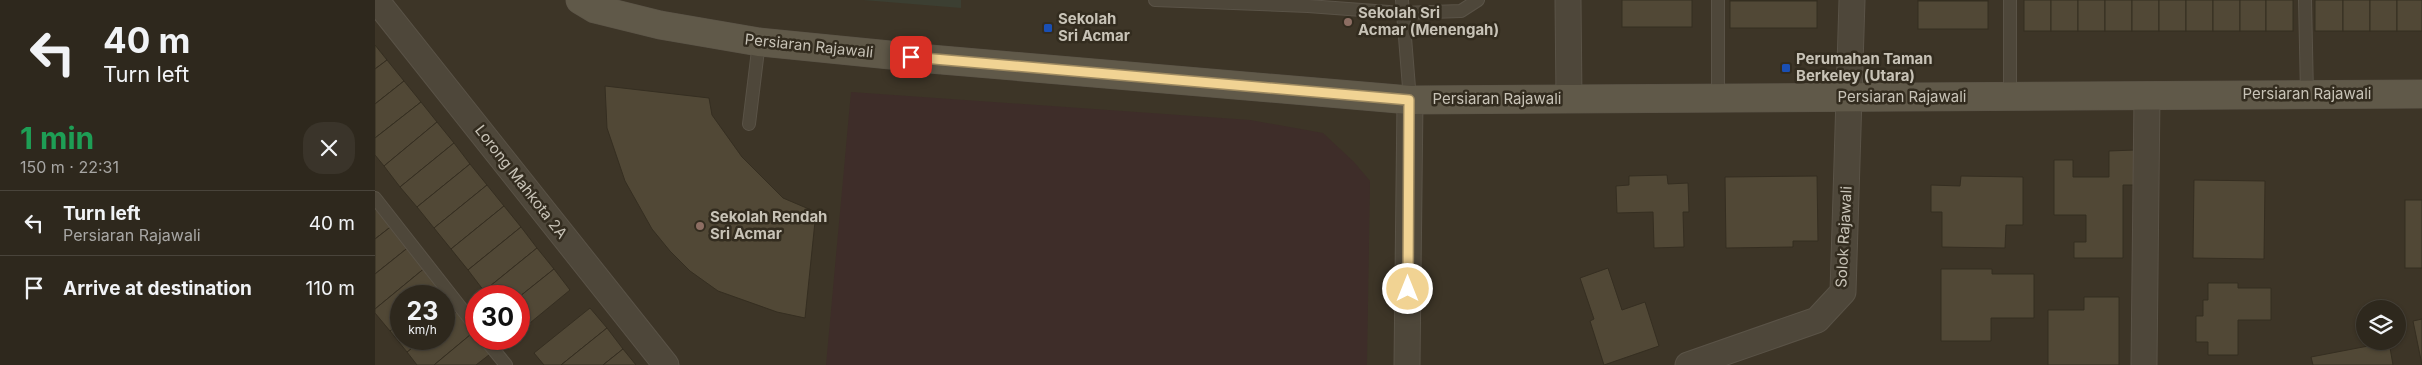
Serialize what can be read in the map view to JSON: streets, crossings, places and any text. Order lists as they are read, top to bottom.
{
  "streets": {
    "street": ["Persiaran Rajawali", "Lorong Mahkota 2A", "Solok Rajawali"]
  },
  "crossings": [
    ["Persiaran Rajawali", "Solok Rajawali"]
  ],
  "places": {
    "other": ["Sekolah Sri Acmar (Menengah)", "Sekolah Rendah Sri Acmar"],
    "transit": ["Sekolah Sri Acmar", "Perumahan Taman Berkeley (Utara)"]
  },
  "page": {
    "turn": ["40 m", "Turn left"],
    "heading": ["1 min", "150 m · 22:31"],
    "list": [
      {
        "name": "Turn left",
        "note": "Persiaran Rajawali",
        "value": "40 m"
      },
      {
        "name": "Arrive at destination",
        "value": "110 m"
      }
    ],
    "speed": "23 km/h",
    "limit": "30"
  }
}
